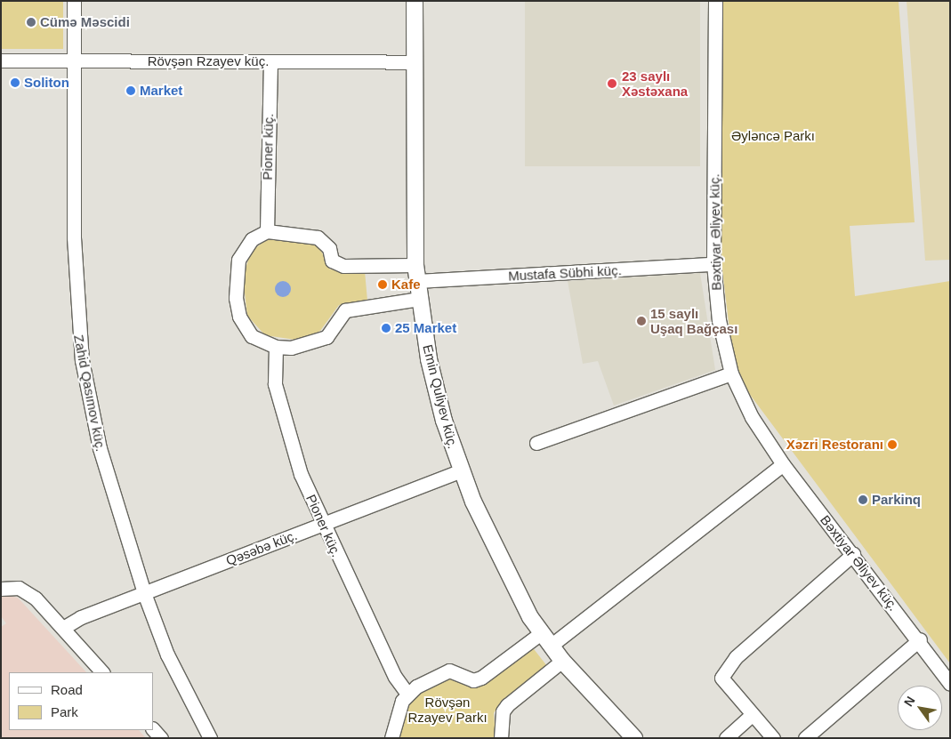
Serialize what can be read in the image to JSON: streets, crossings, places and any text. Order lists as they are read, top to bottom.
{
  "streets": {
    "street": [
      "Rövşən Rzayev küç.",
      "Pioner küç.",
      "Bəxtiyar Əliyev küç.",
      "Mustafa Sübhi küç.",
      "Zahid Qasımov küç.",
      "Emin Quliyev küç.",
      "Qəsəbə küç."
    ]
  },
  "crossings": [
    ["Rövşən Rzayev küç.", "Pioner küç."],
    ["Rövşən Rzayev küç.", "Zahid Qasımov küç."],
    ["Rövşən Rzayev küç.", "Emin Quliyev küç."],
    ["Pioner küç.", "Qəsəbə küç."],
    ["Bəxtiyar Əliyev küç.", "Mustafa Sübhi küç."],
    ["Mustafa Sübhi küç.", "Emin Quliyev küç."],
    ["Zahid Qasımov küç.", "Qəsəbə küç."],
    ["Emin Quliyev küç.", "Qəsəbə küç."]
  ],
  "parks": ["Əyləncə Parkı", "Rövşən Rzayev Parkı"],
  "places": [
    "Cümə Məscidi",
    "Soliton",
    "23 saylı Xəstəxana",
    "Market",
    "Kafe",
    "15 saylı Uşaq Bağçası",
    "25 Market",
    "Xəzri Restoranı",
    "Parkinq"
  ],
  "legend": ["Road", "Park"],
  "north": "top left"
}
